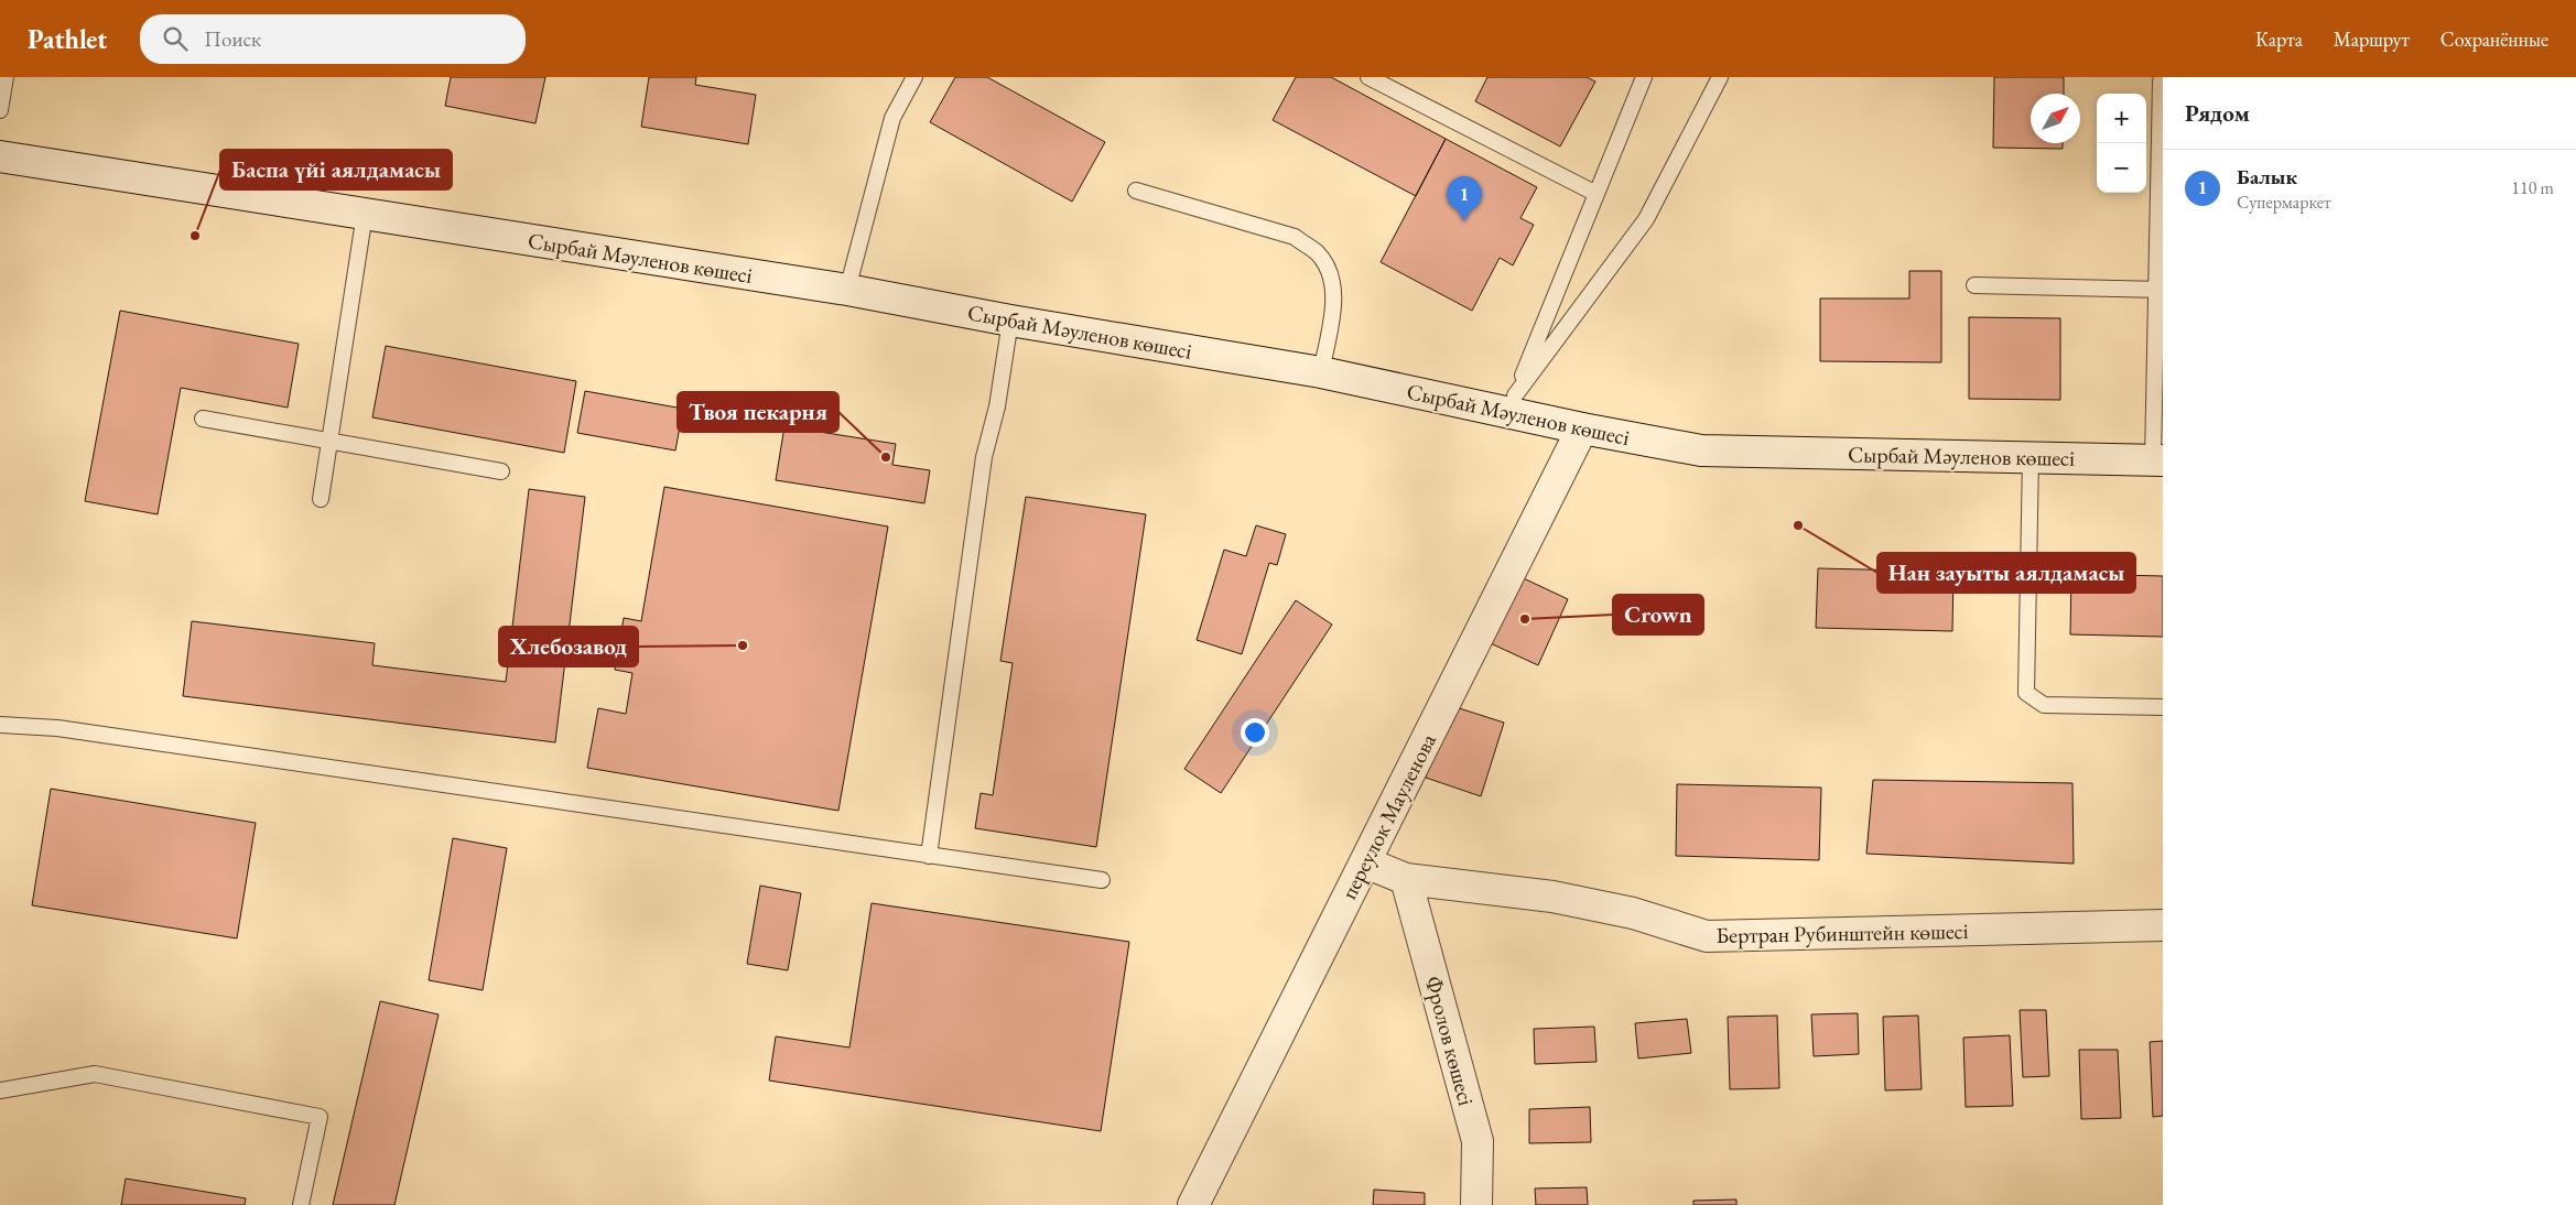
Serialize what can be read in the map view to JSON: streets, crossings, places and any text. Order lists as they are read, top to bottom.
{
  "streets": {
    "main road": [
      "Сырбай Мәуленов көшесі",
      "переулок Мауленова",
      "Бертран Рубинштейн көшесі",
      "Фролов көшесі"
    ]
  },
  "crossings": [
    ["Сырбай Мәуленов көшесі", "переулок Мауленова"],
    ["переулок Мауленова", "Бертран Рубинштейн көшесі"],
    ["Бертран Рубинштейн көшесі", "Фролов көшесі"]
  ],
  "places": [
    "Баспа үйі аялдамасы",
    "Твоя пекарня",
    "Нан зауыты аялдамасы",
    "Crown",
    "Хлебозавод"
  ],
  "north": "top right",
  "page": {
    "header": "Pathlet",
    "search": "Поиск",
    "nav": ["Карта", "Маршрут", "Сохранённые"],
    "heading": "Рядом",
    "map_buttons": ["+", "−"],
    "list": [
      {
        "mark": "1",
        "name": "Балык",
        "note": "Супермаркет",
        "value": "110 m"
      }
    ],
    "pins": "1"
  }
}
